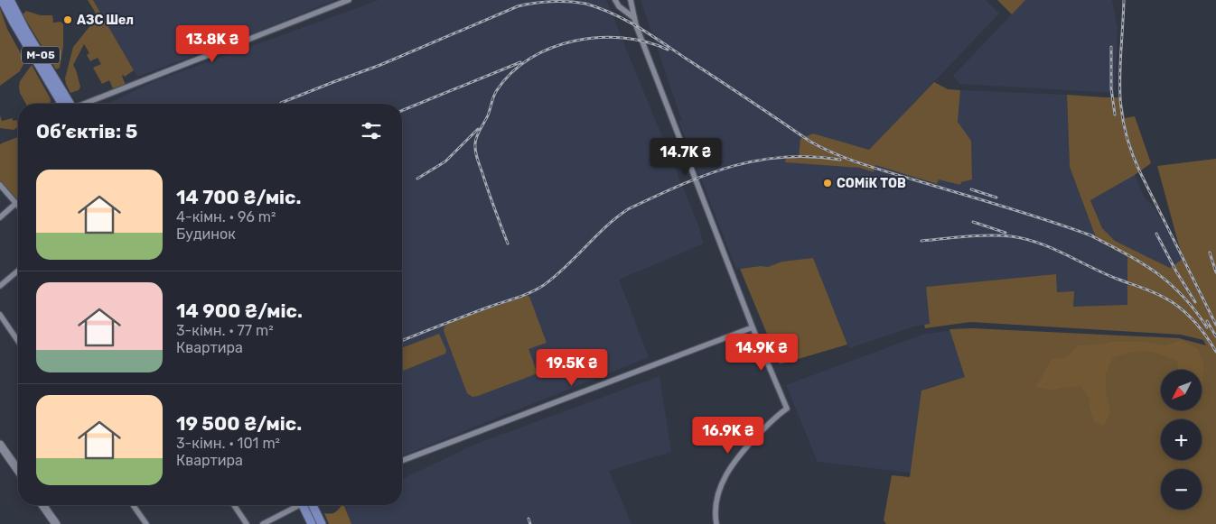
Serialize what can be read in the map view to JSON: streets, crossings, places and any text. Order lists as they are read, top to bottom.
{
  "streets": {
    "main road": ["М-05"]
  },
  "places": ["АЗС Шел", "СОМіК ТОВ"],
  "north": "bottom left",
  "page": {
    "price": [
      "13.8K ₴",
      "14.7K ₴",
      "14.9K ₴",
      "19.5K ₴",
      "16.9K ₴"
    ],
    "heading": "Об’єктів: 5",
    "list": [
      {
        "name": "14 700 ₴/міс.",
        "note": "4-кімн. · 96 m² · Будинок"
      },
      {
        "name": "14 900 ₴/міс.",
        "note": "3-кімн. · 77 m² · Квартира"
      },
      {
        "name": "19 500 ₴/міс.",
        "note": "3-кімн. · 101 m² · Квартира"
      }
    ],
    "map_buttons": ["+", "−"]
  }
}
